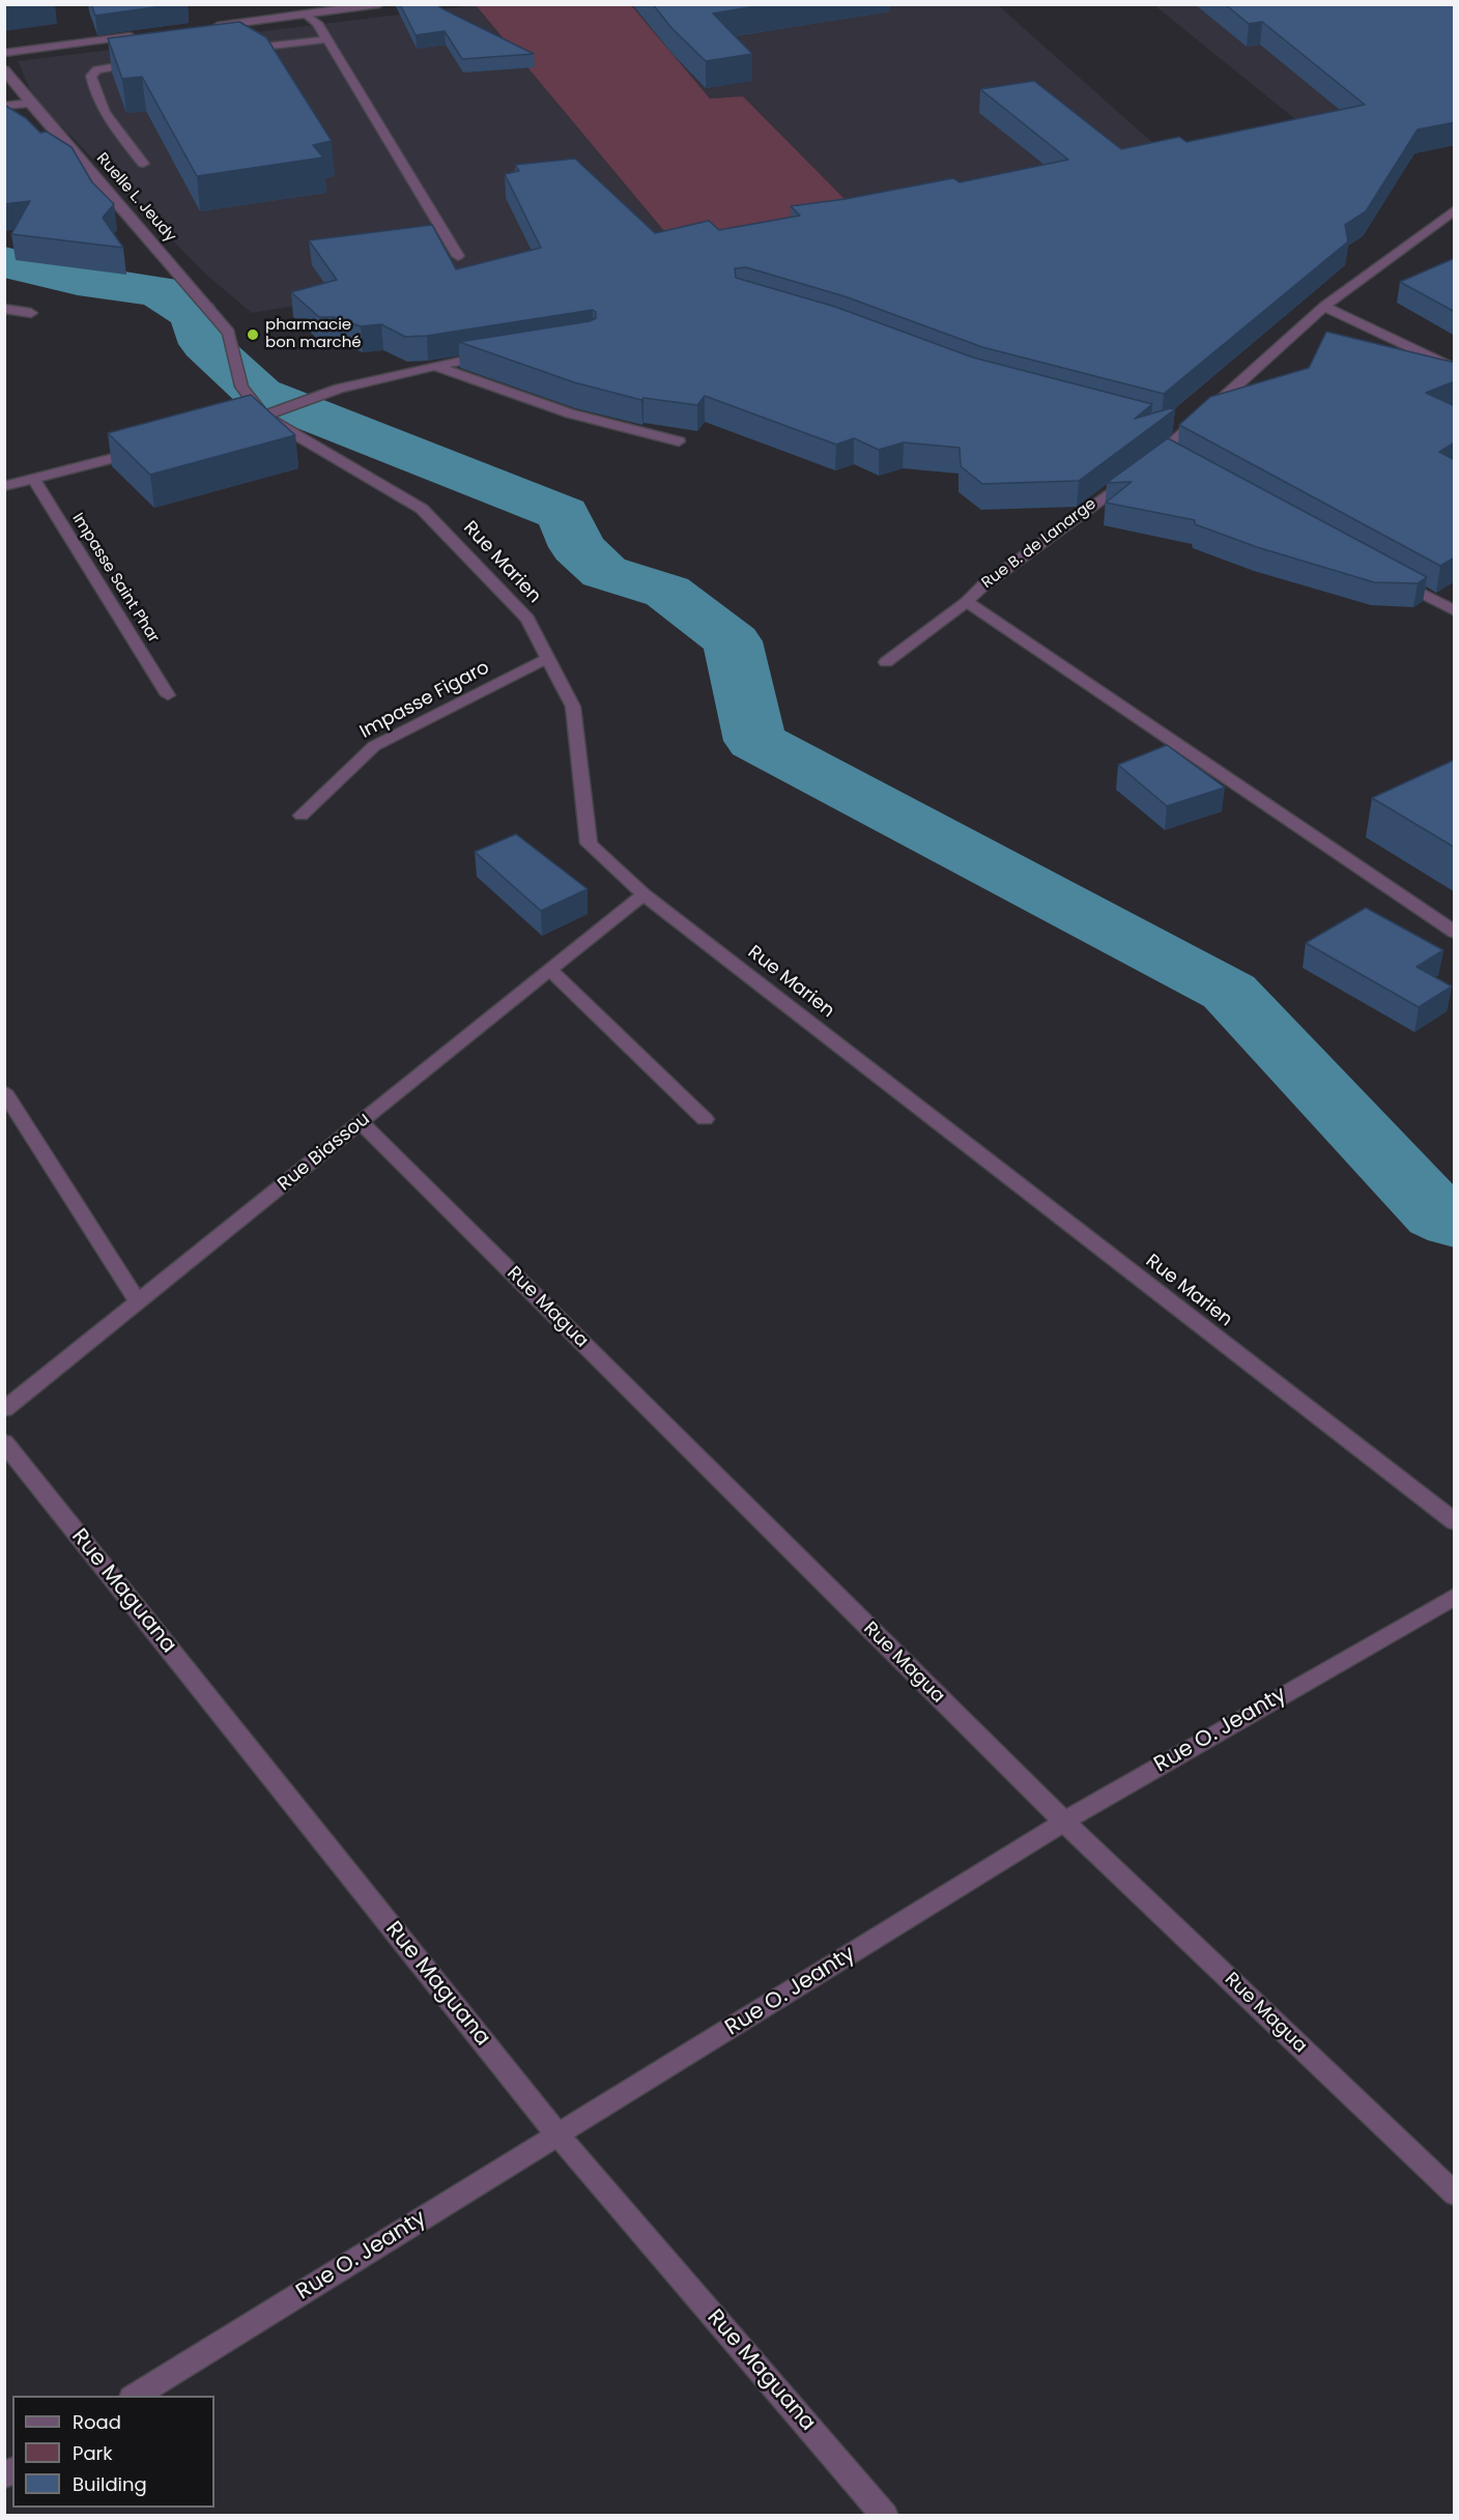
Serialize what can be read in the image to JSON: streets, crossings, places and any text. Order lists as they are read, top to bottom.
{
  "streets": {
    "street": [
      "Ruelle L. Jeudy",
      "Rue B. de Lanarge",
      "Rue Marien",
      "Impasse Saint Phar",
      "Impasse Figaro",
      "Rue Biassou",
      "Rue Magua",
      "Rue Maguana",
      "Rue O. Jeanty"
    ]
  },
  "crossings": [
    ["Ruelle L. Jeudy", "Rue Marien"],
    ["Rue Marien", "Impasse Figaro"],
    ["Rue Marien", "Rue Biassou"],
    ["Rue Biassou", "Rue Magua"],
    ["Rue Magua", "Rue O. Jeanty"],
    ["Rue Maguana", "Rue O. Jeanty"]
  ],
  "places": ["pharmacie bon marché"],
  "legend": ["Road", "Park", "Building"]
}
